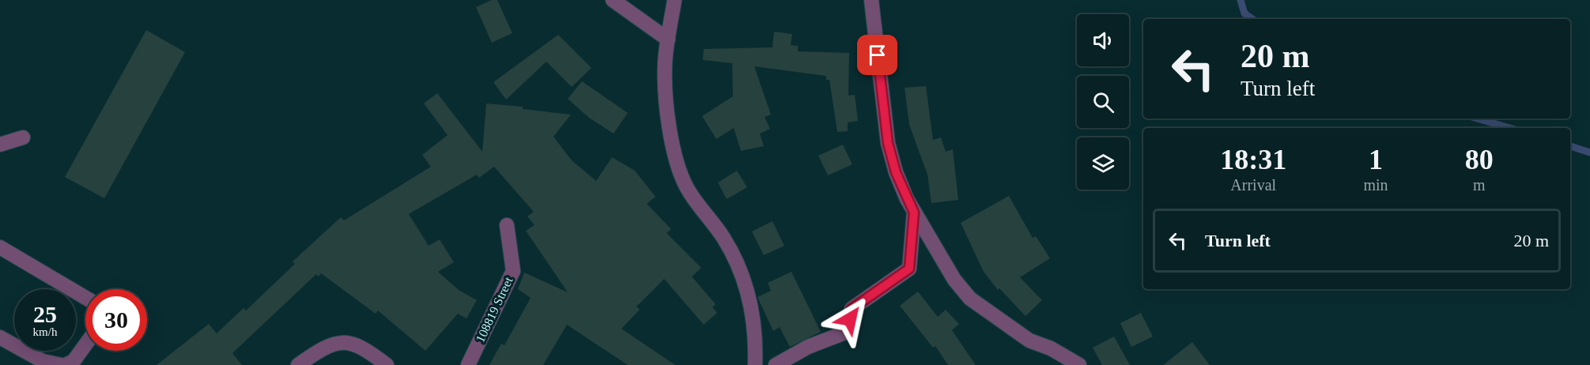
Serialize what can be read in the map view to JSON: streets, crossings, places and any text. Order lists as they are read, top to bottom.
{
  "streets": {
    "street": ["108819 Street"]
  },
  "page": {
    "turn": ["20 m", "Turn left"],
    "eta": [
      "18:31",
      "Arrival",
      "1",
      "min",
      "80",
      "m"
    ],
    "list": [
      {
        "name": "Turn left",
        "value": "20 m"
      }
    ],
    "speed": "25 km/h",
    "limit": "30"
  }
}
